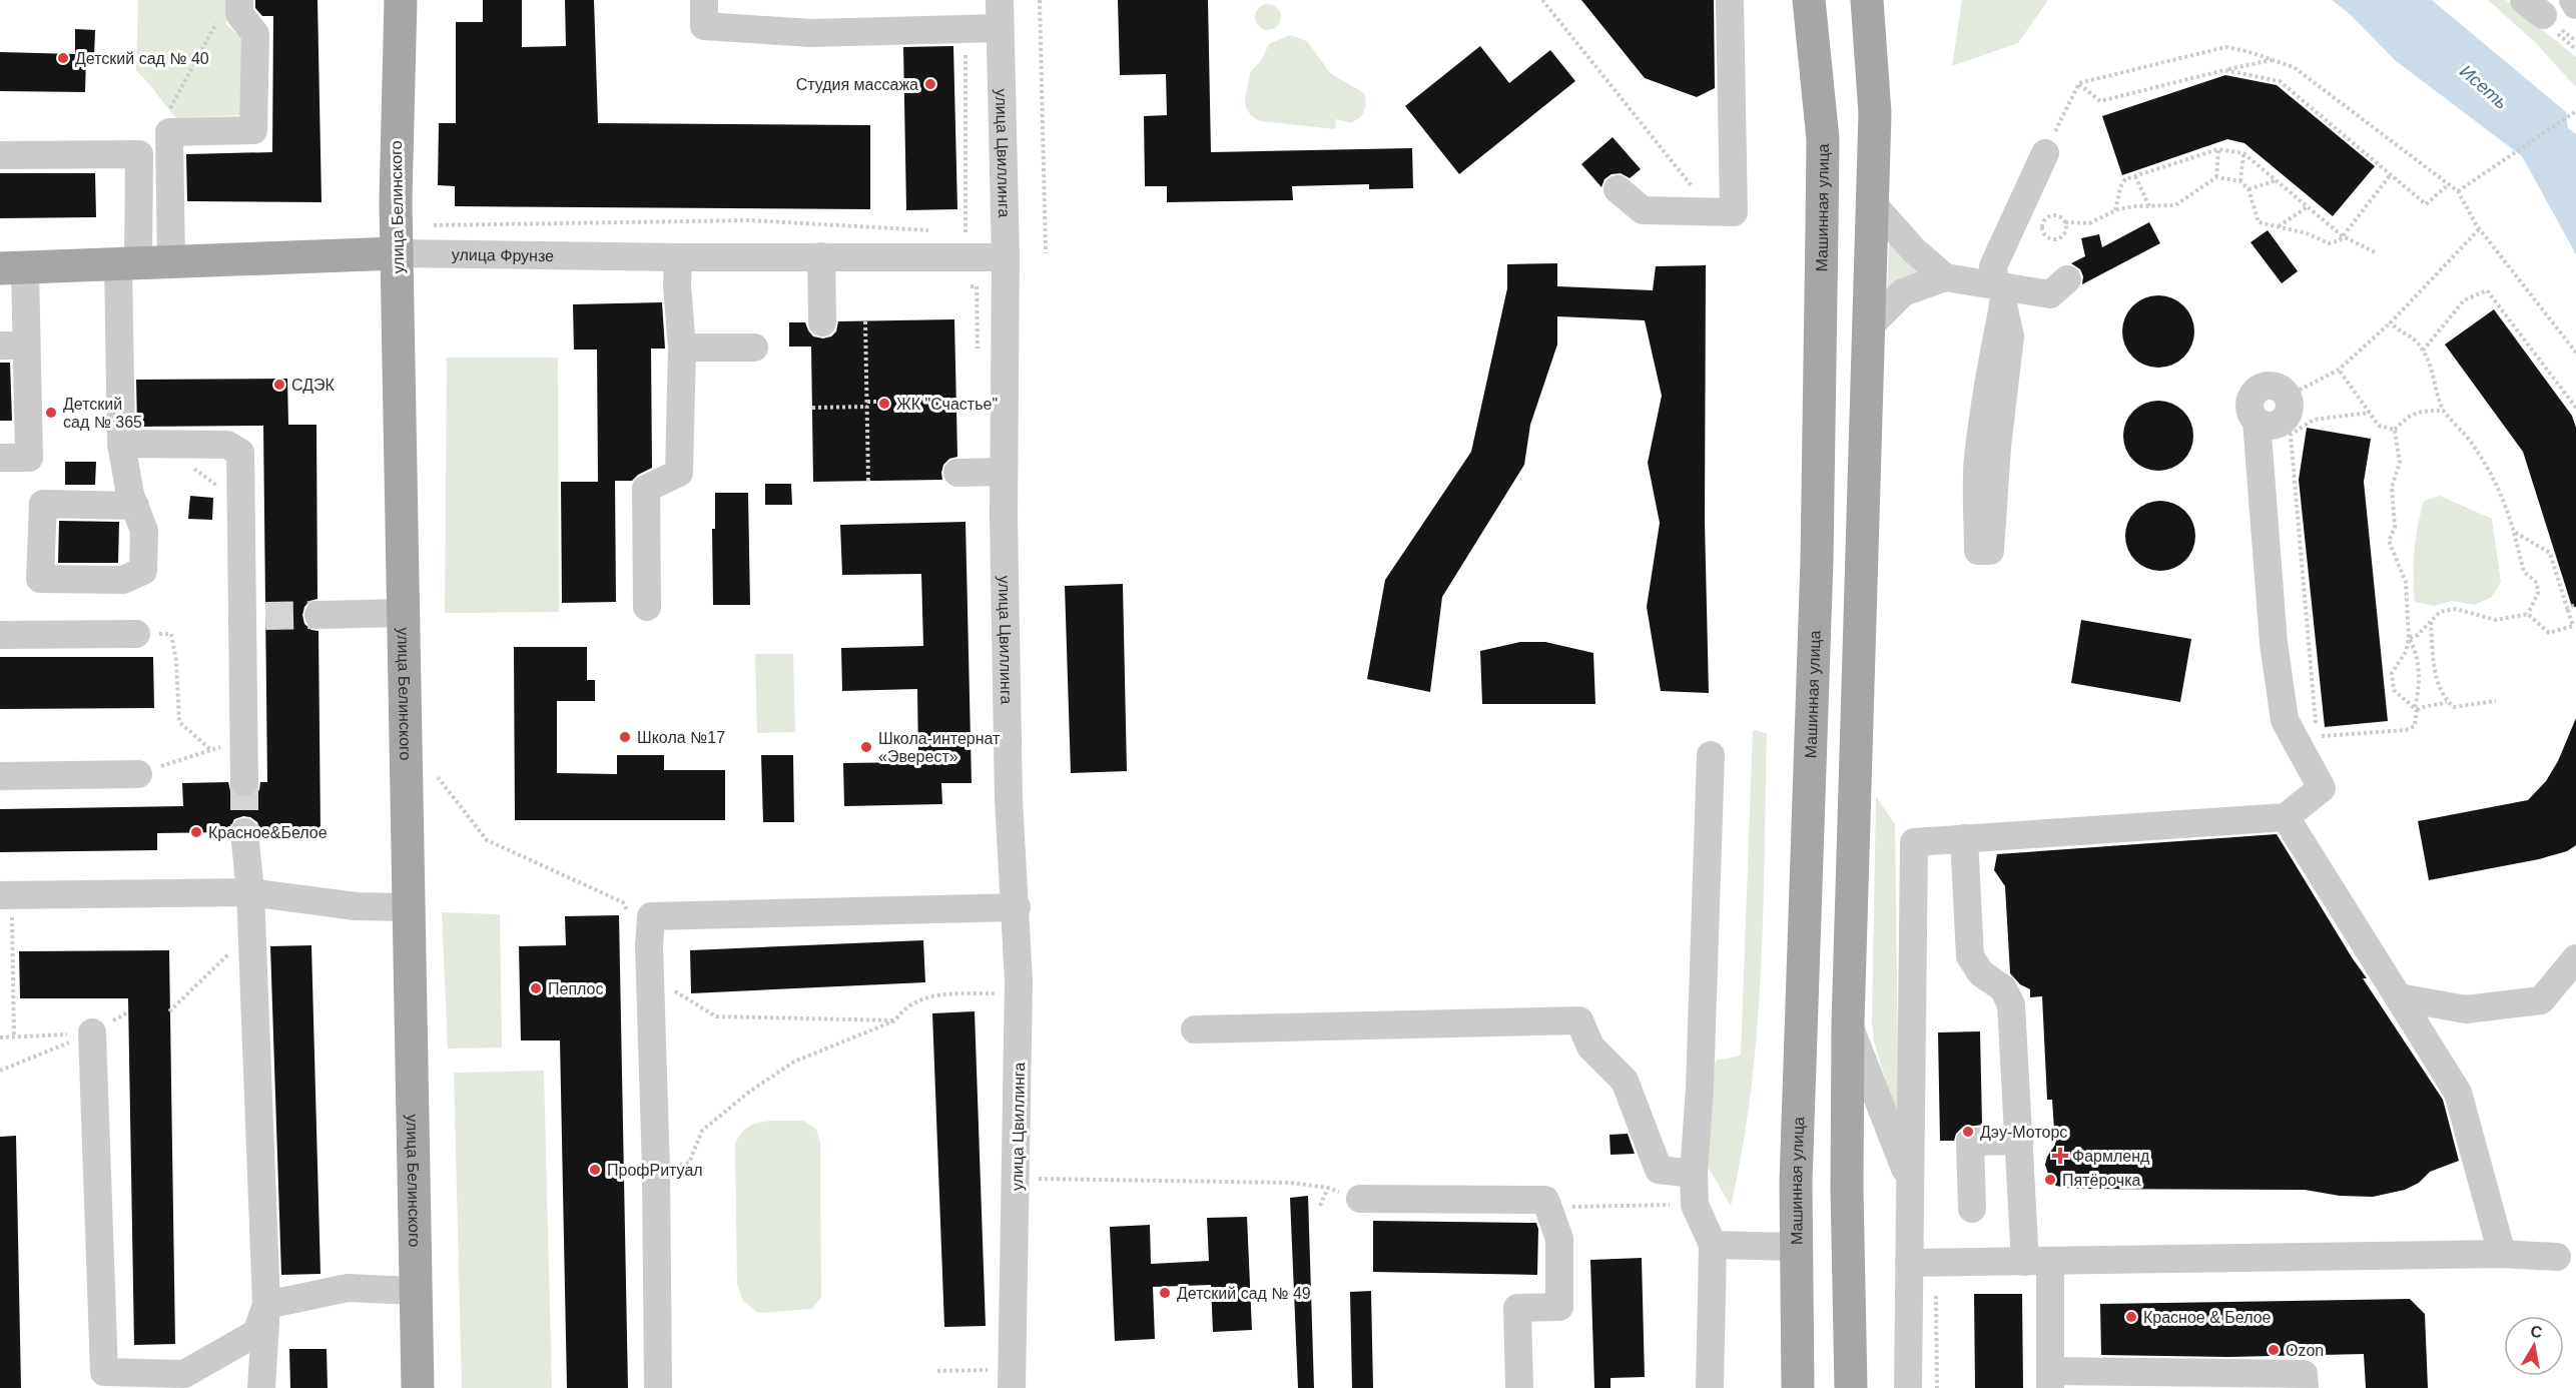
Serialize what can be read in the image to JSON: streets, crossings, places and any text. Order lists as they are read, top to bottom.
{
  "streets": {
    "main road": ["улица Белинского", "Машинная улица", "улица Фрунзе"],
    "street": ["улица Цвиллинга"]
  },
  "crossings": [
    ["улица Цвиллинга", "улица Фрунзе"],
    ["улица Белинского", "улица Фрунзе"]
  ],
  "water": ["Исеть"],
  "places": {
    "other": [
      "Детский сад № 40",
      "Студия массажа",
      "СДЭК",
      "ЖК \"Счастье\"",
      "Детский сад № 365",
      "Школа №17",
      "Школа-интернат «Эверест»",
      "Красное&Белое",
      "Пеплос",
      "Дэу-Моторс",
      "ПрофРитуал",
      "Пятёрочка",
      "Детский сад № 49",
      "Красное & Белое",
      "Ozon"
    ],
    "health": ["Фармленд"]
  },
  "north": "top"
}
